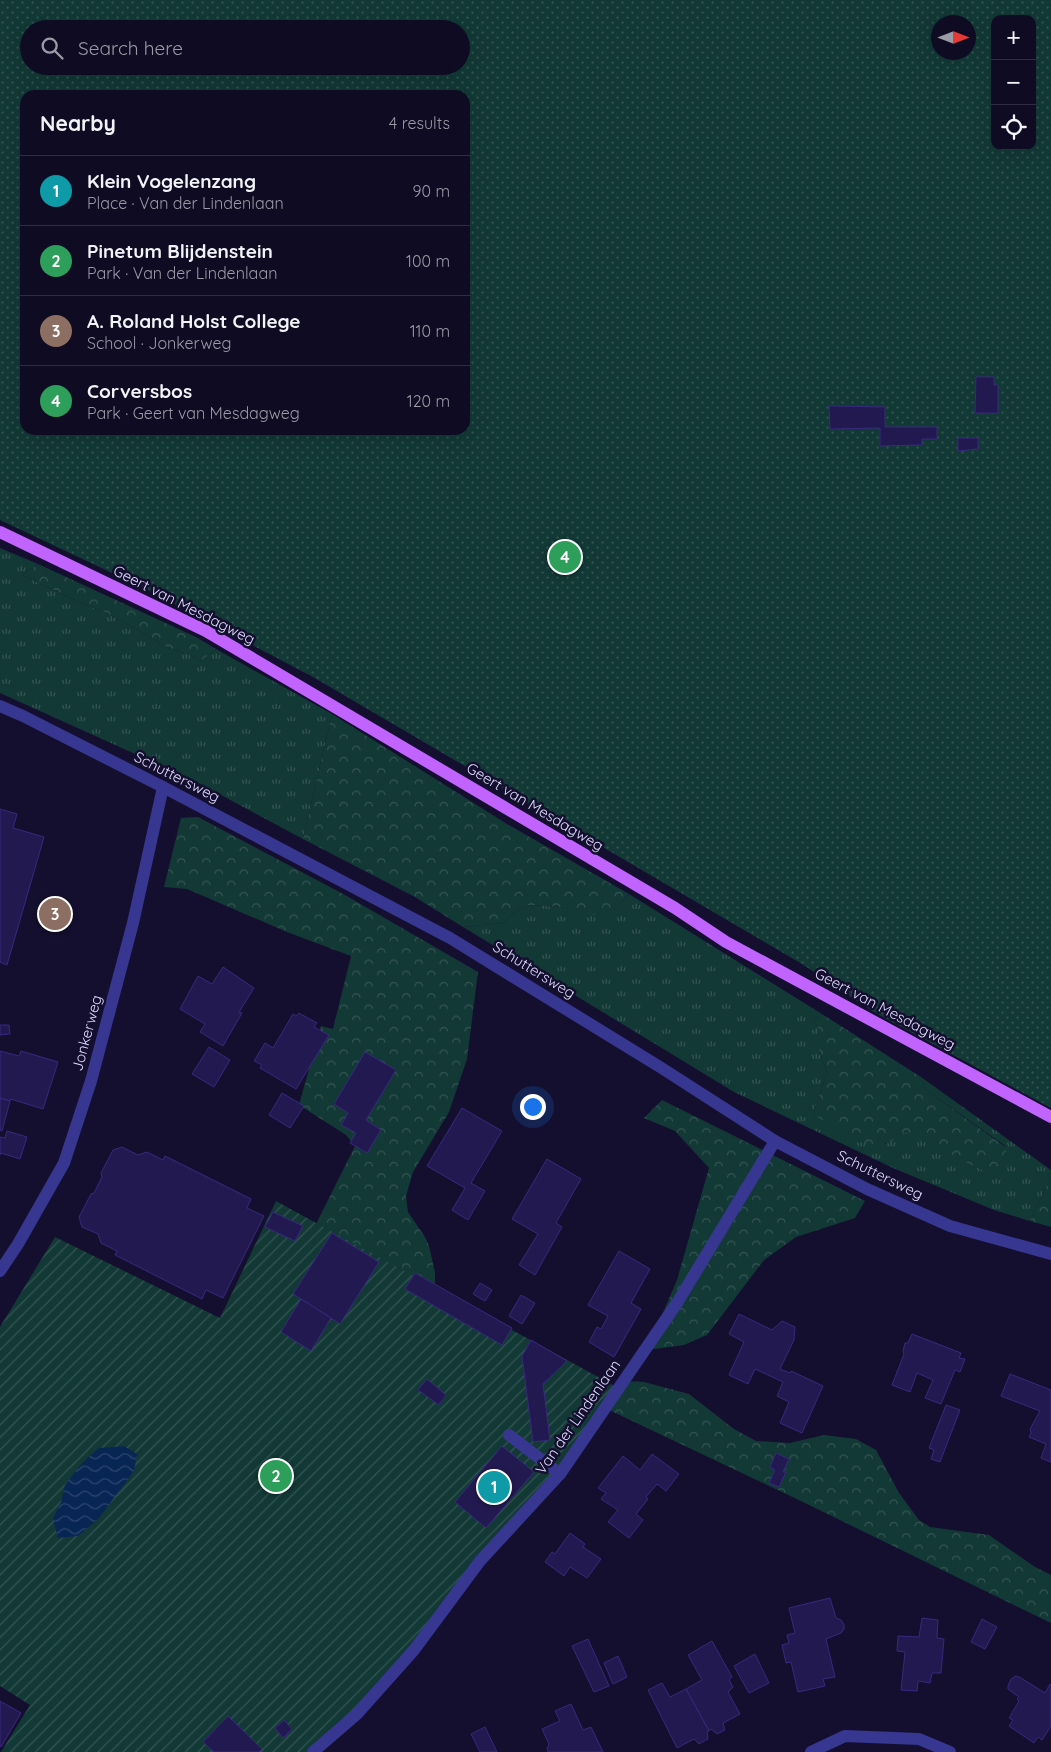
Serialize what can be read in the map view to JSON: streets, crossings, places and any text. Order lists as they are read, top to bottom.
{
  "streets": {
    "main road": ["Geert van Mesdagweg"],
    "street": ["Schuttersweg", "Jonkerweg", "Van der Lindenlaan"]
  },
  "crossings": [
    ["Schuttersweg", "Jonkerweg"],
    ["Schuttersweg", "Van der Lindenlaan"]
  ],
  "north": "right",
  "page": {
    "map_buttons": ["+", "−"],
    "search": "Search here",
    "heading": ["Nearby", "4 results"],
    "list": [
      {
        "mark": "1",
        "name": "Klein Vogelenzang",
        "note": "Place · Van der Lindenlaan",
        "value": "90 m"
      },
      {
        "mark": "2",
        "name": "Pinetum Blijdenstein",
        "note": "Park · Van der Lindenlaan",
        "value": "100 m"
      },
      {
        "mark": "3",
        "name": "A. Roland Holst College",
        "note": "School · Jonkerweg",
        "value": "110 m"
      },
      {
        "mark": "4",
        "name": "Corversbos",
        "note": "Park · Geert van Mesdagweg",
        "value": "120 m"
      }
    ],
    "pins": [
      "4",
      "3",
      "2",
      "1"
    ]
  }
}
